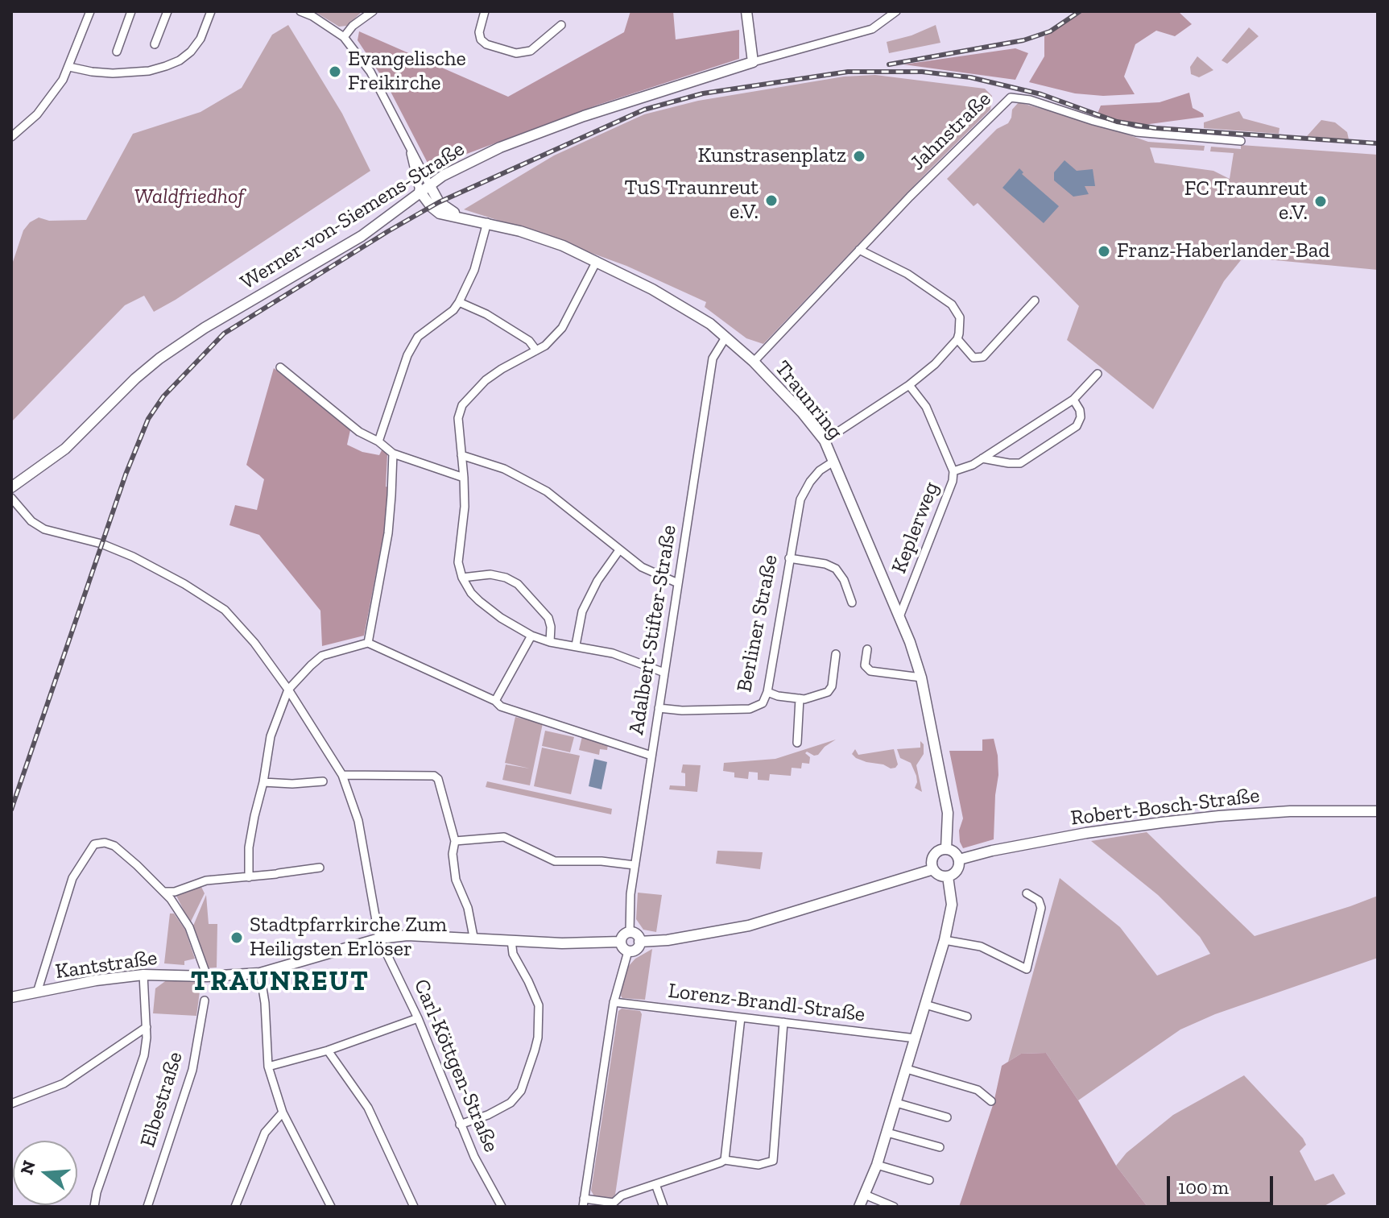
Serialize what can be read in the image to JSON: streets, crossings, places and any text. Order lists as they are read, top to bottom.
{
  "streets": {
    "street": [
      "Jahnstraße",
      "Werner-von-Siemens-Straße",
      "Traunring",
      "Keplerweg",
      "Berliner Straße",
      "Adalbert-Stifter-Straße",
      "Robert-Bosch-Straße",
      "Kantstraße",
      "Lorenz-Brandl-Straße",
      "Carl-Köttgen-Straße",
      "Elbestraße"
    ]
  },
  "crossings": [
    ["Jahnstraße", "Traunring"],
    ["Werner-von-Siemens-Straße", "Traunring"],
    ["Traunring", "Keplerweg"],
    ["Traunring", "Berliner Straße"],
    ["Traunring", "Adalbert-Stifter-Straße"],
    ["Traunring", "Robert-Bosch-Straße"],
    ["Berliner Straße", "Adalbert-Stifter-Straße"],
    ["Adalbert-Stifter-Straße", "Kantstraße"],
    ["Kantstraße", "Carl-Köttgen-Straße"]
  ],
  "districts": ["TRAUNREUT"],
  "parks": ["Waldfriedhof"],
  "places": [
    "Evangelische Freikirche",
    "Kunstrasenplatz",
    "TuS Traunreut e.V.",
    "FC Traunreut e.V.",
    "Franz-Haberlander-Bad",
    "Stadtpfarrkirche Zum Heiligsten Erlöser"
  ],
  "scale_bar": "100 m",
  "north": "left"
}
